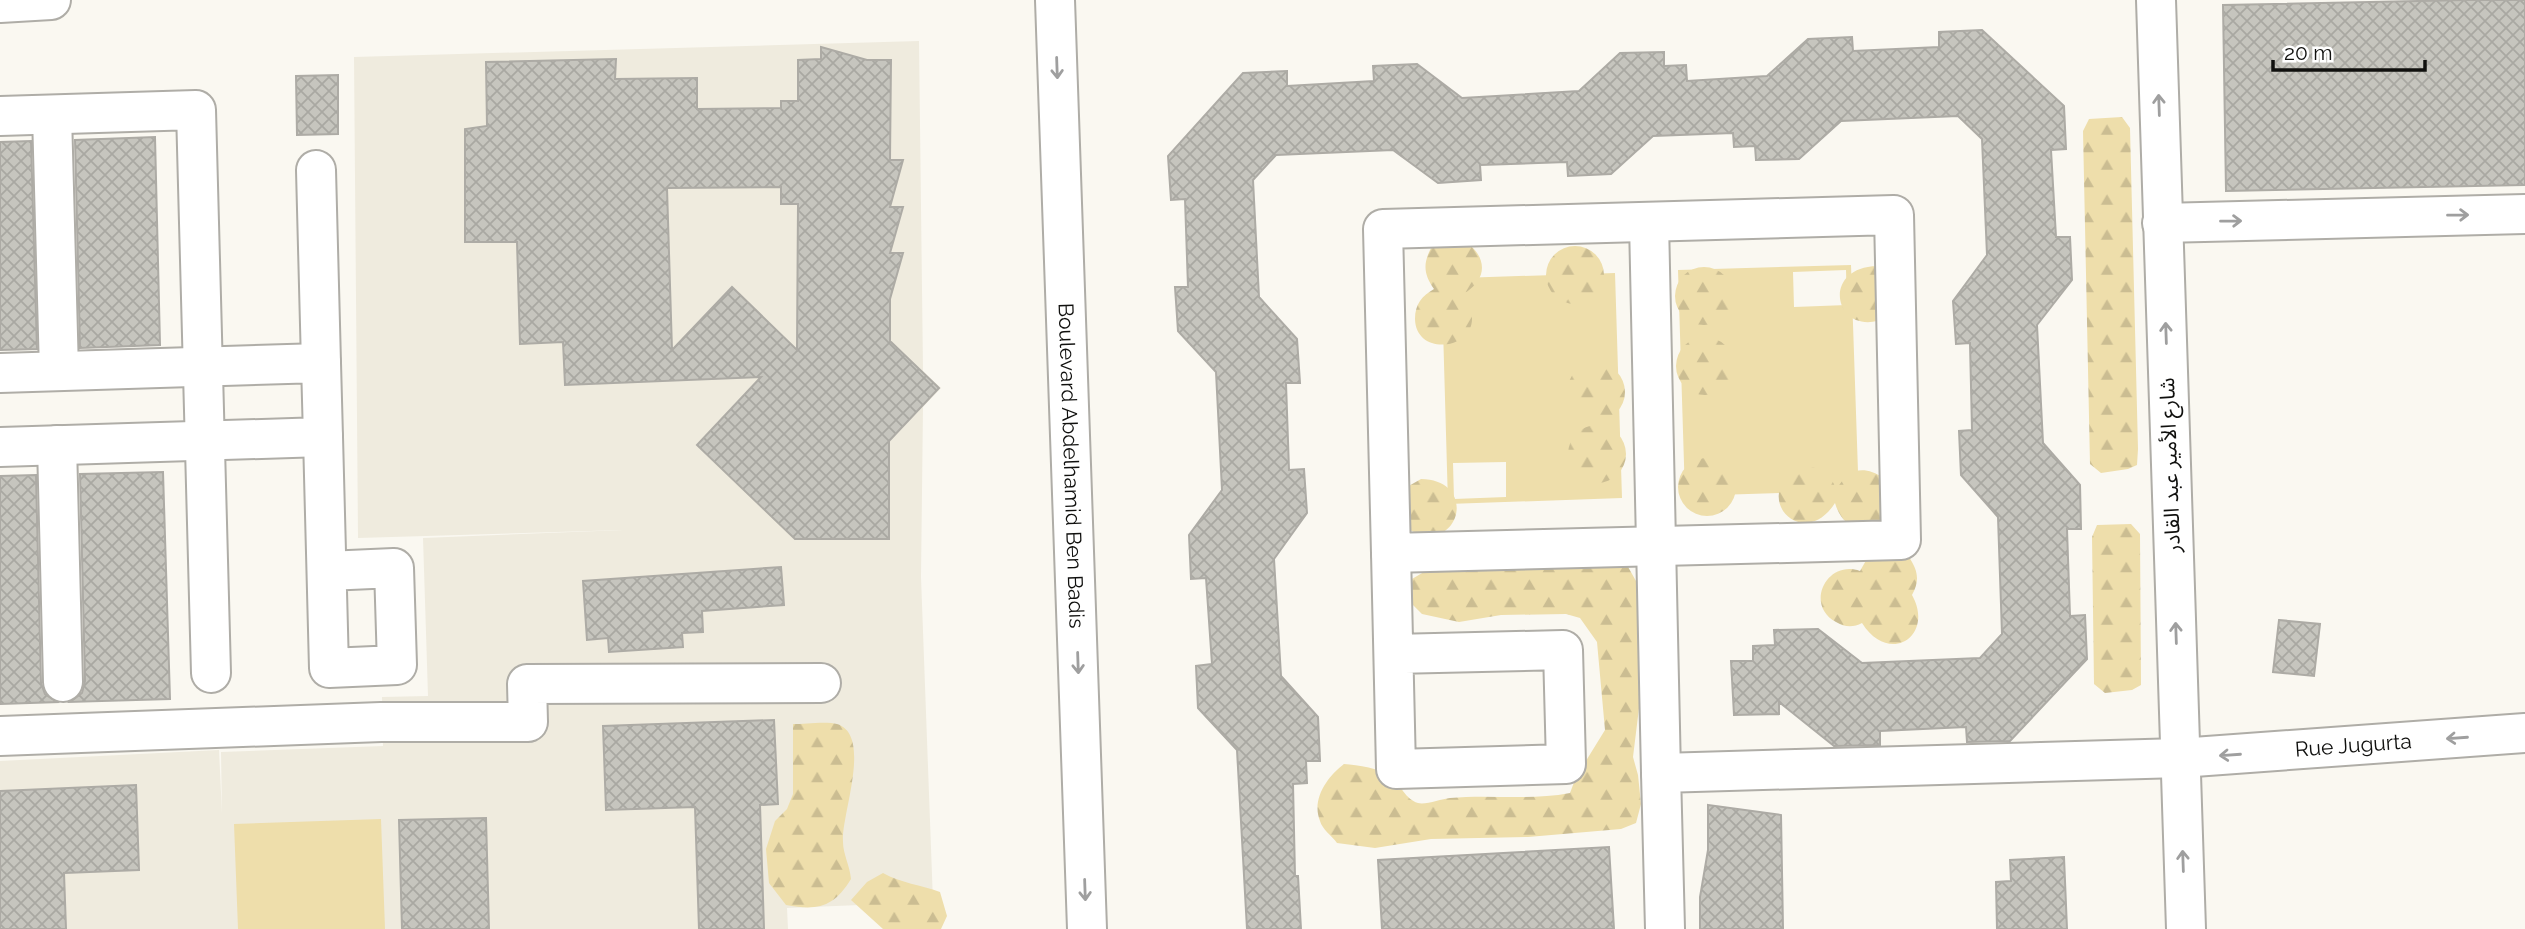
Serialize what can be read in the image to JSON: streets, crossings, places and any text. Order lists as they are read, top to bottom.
{
  "streets": {
    "street": ["Boulevard Abdelhamid Ben Badis", "شارع الأمير عبد القادر", "Rue Jugurta"]
  },
  "crossings": [
    ["شارع الأمير عبد القادر", "Rue Jugurta"]
  ],
  "one_way": ["Boulevard Abdelhamid Ben Badis", "شارع الأمير عبد القادر", "Rue Jugurta"],
  "scale_bar": "20 m"
}
